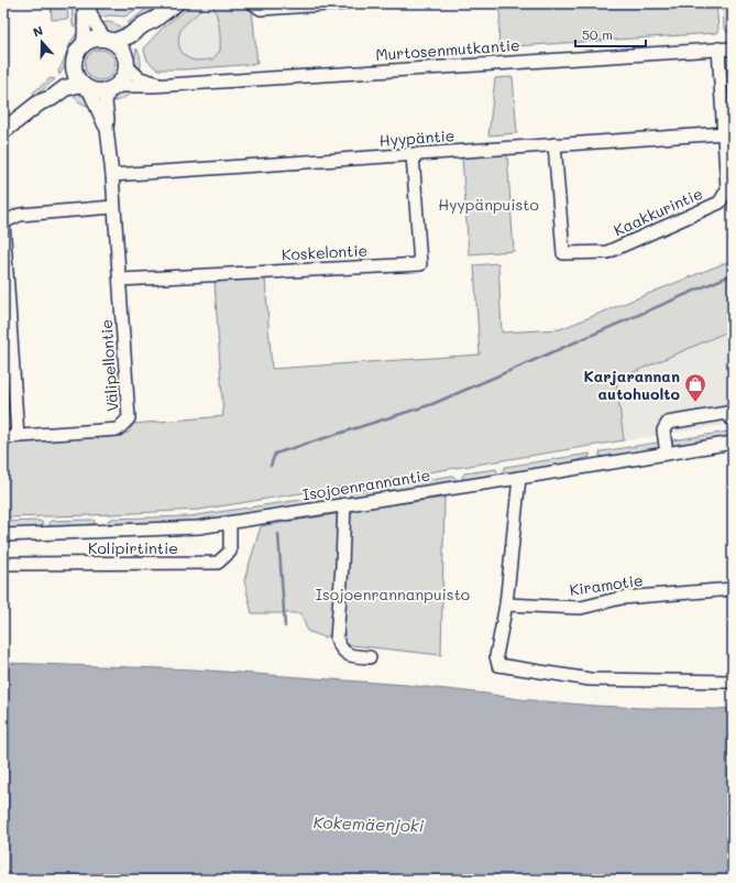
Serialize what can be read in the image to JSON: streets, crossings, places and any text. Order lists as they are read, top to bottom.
{
  "streets": {
    "street": [
      "Murtosenmutkantie",
      "Hyypäntie",
      "Kaakkurintie",
      "Koskelontie",
      "Välipellontie",
      "Isojoenrannantie",
      "Kolipirtintie",
      "Kiramotie"
    ]
  },
  "crossings": [
    ["Murtosenmutkantie", "Kaakkurintie"],
    ["Murtosenmutkantie", "Välipellontie"],
    ["Hyypäntie", "Kaakkurintie"],
    ["Hyypäntie", "Koskelontie"],
    ["Hyypäntie", "Välipellontie"],
    ["Koskelontie", "Välipellontie"],
    ["Isojoenrannantie", "Kolipirtintie"]
  ],
  "water": ["Kokemäenjoki"],
  "parks": ["Hyypänpuisto", "Isojoenrannanpuisto"],
  "places": {
    "shop": ["Karjarannan autohuolto"]
  },
  "scale_bar": "50 m",
  "north": "top"
}
